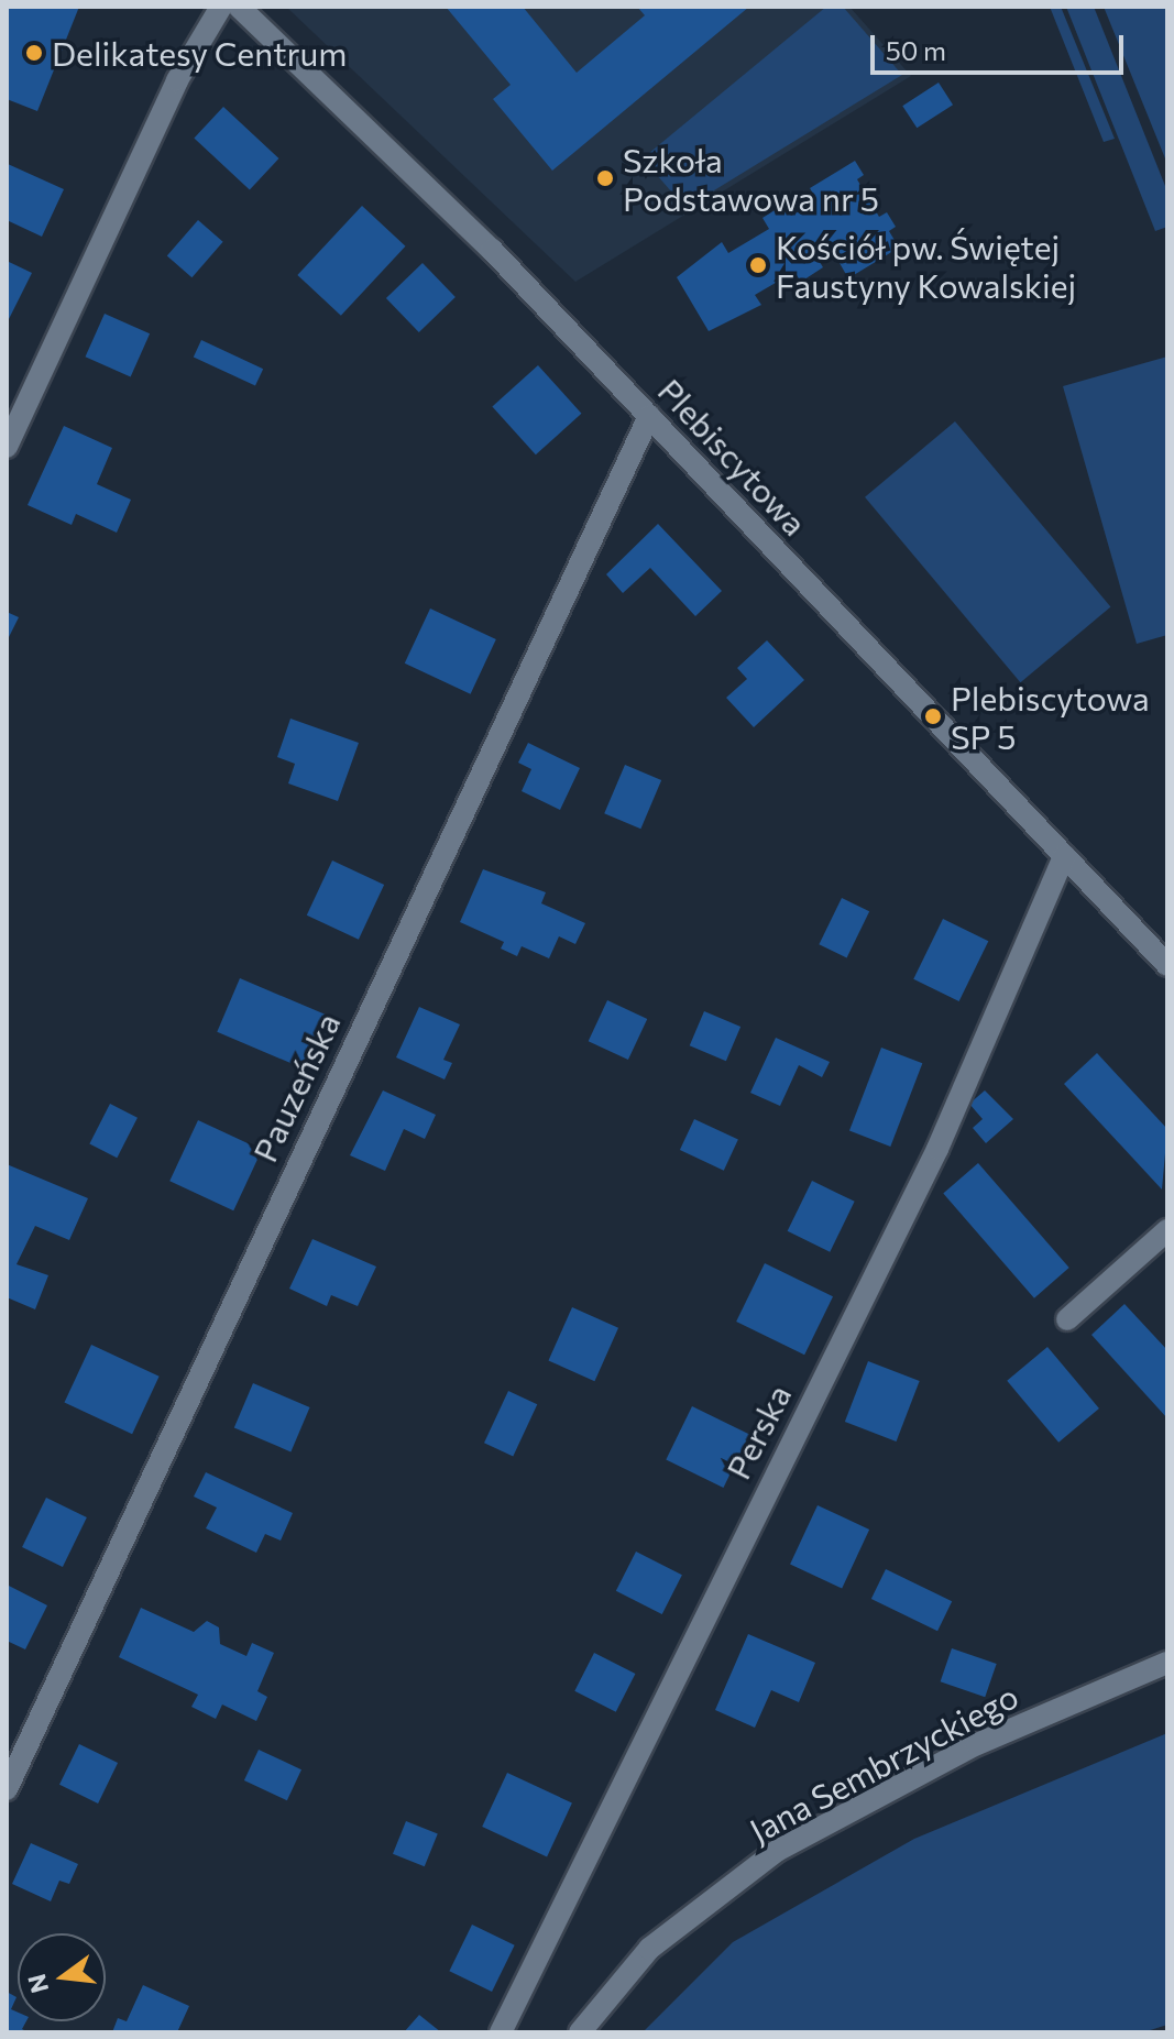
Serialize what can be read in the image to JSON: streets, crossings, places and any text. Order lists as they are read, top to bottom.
{
  "streets": {
    "street": [
      "Plebiscytowa",
      "Pauzeńska",
      "Perska",
      "Jana Sembrzyckiego"
    ]
  },
  "crossings": [
    ["Plebiscytowa", "Pauzeńska"],
    ["Plebiscytowa", "Perska"]
  ],
  "places": [
    "Delikatesy Centrum",
    "Szkoła Podstawowa nr 5",
    "Kościół pw. Świętej Faustyny Kowalskiej",
    "Plebiscytowa SP 5"
  ],
  "scale_bar": "50 m",
  "north": "left"
}
